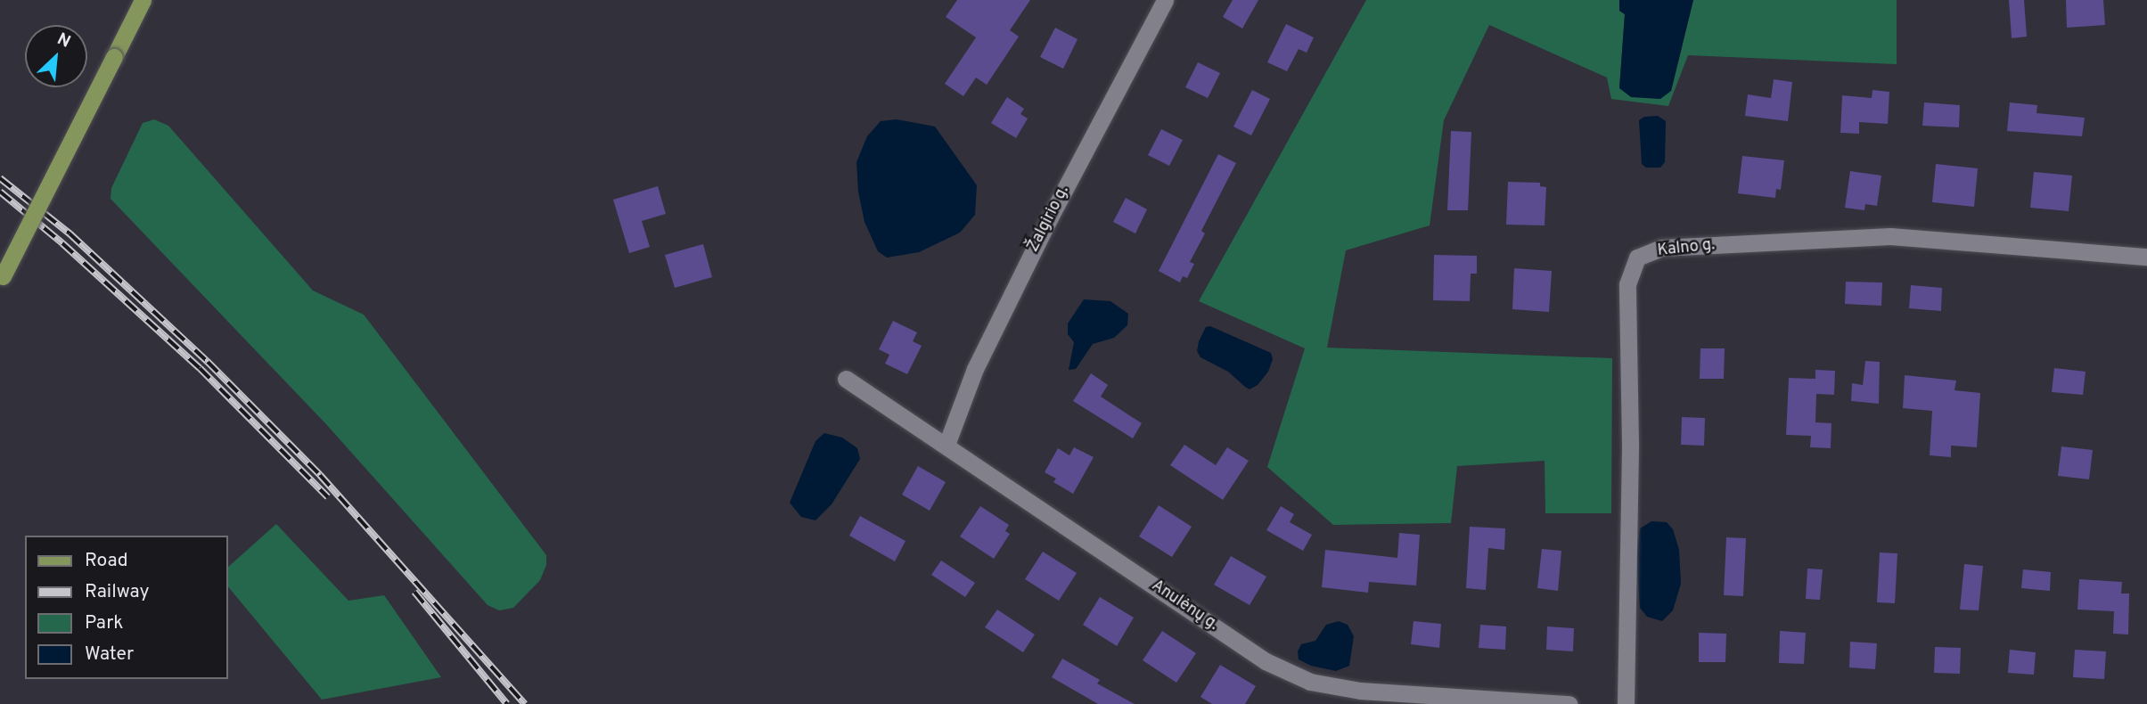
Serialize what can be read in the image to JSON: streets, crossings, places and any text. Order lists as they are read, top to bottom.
{
  "streets": {
    "street": ["Žalgirio g.", "Kalno g.", "Anulėnų g."]
  },
  "crossings": [
    ["Žalgirio g.", "Anulėnų g."]
  ],
  "legend": [
    "Road",
    "Railway",
    "Park",
    "Water"
  ],
  "north": "top right"
}
